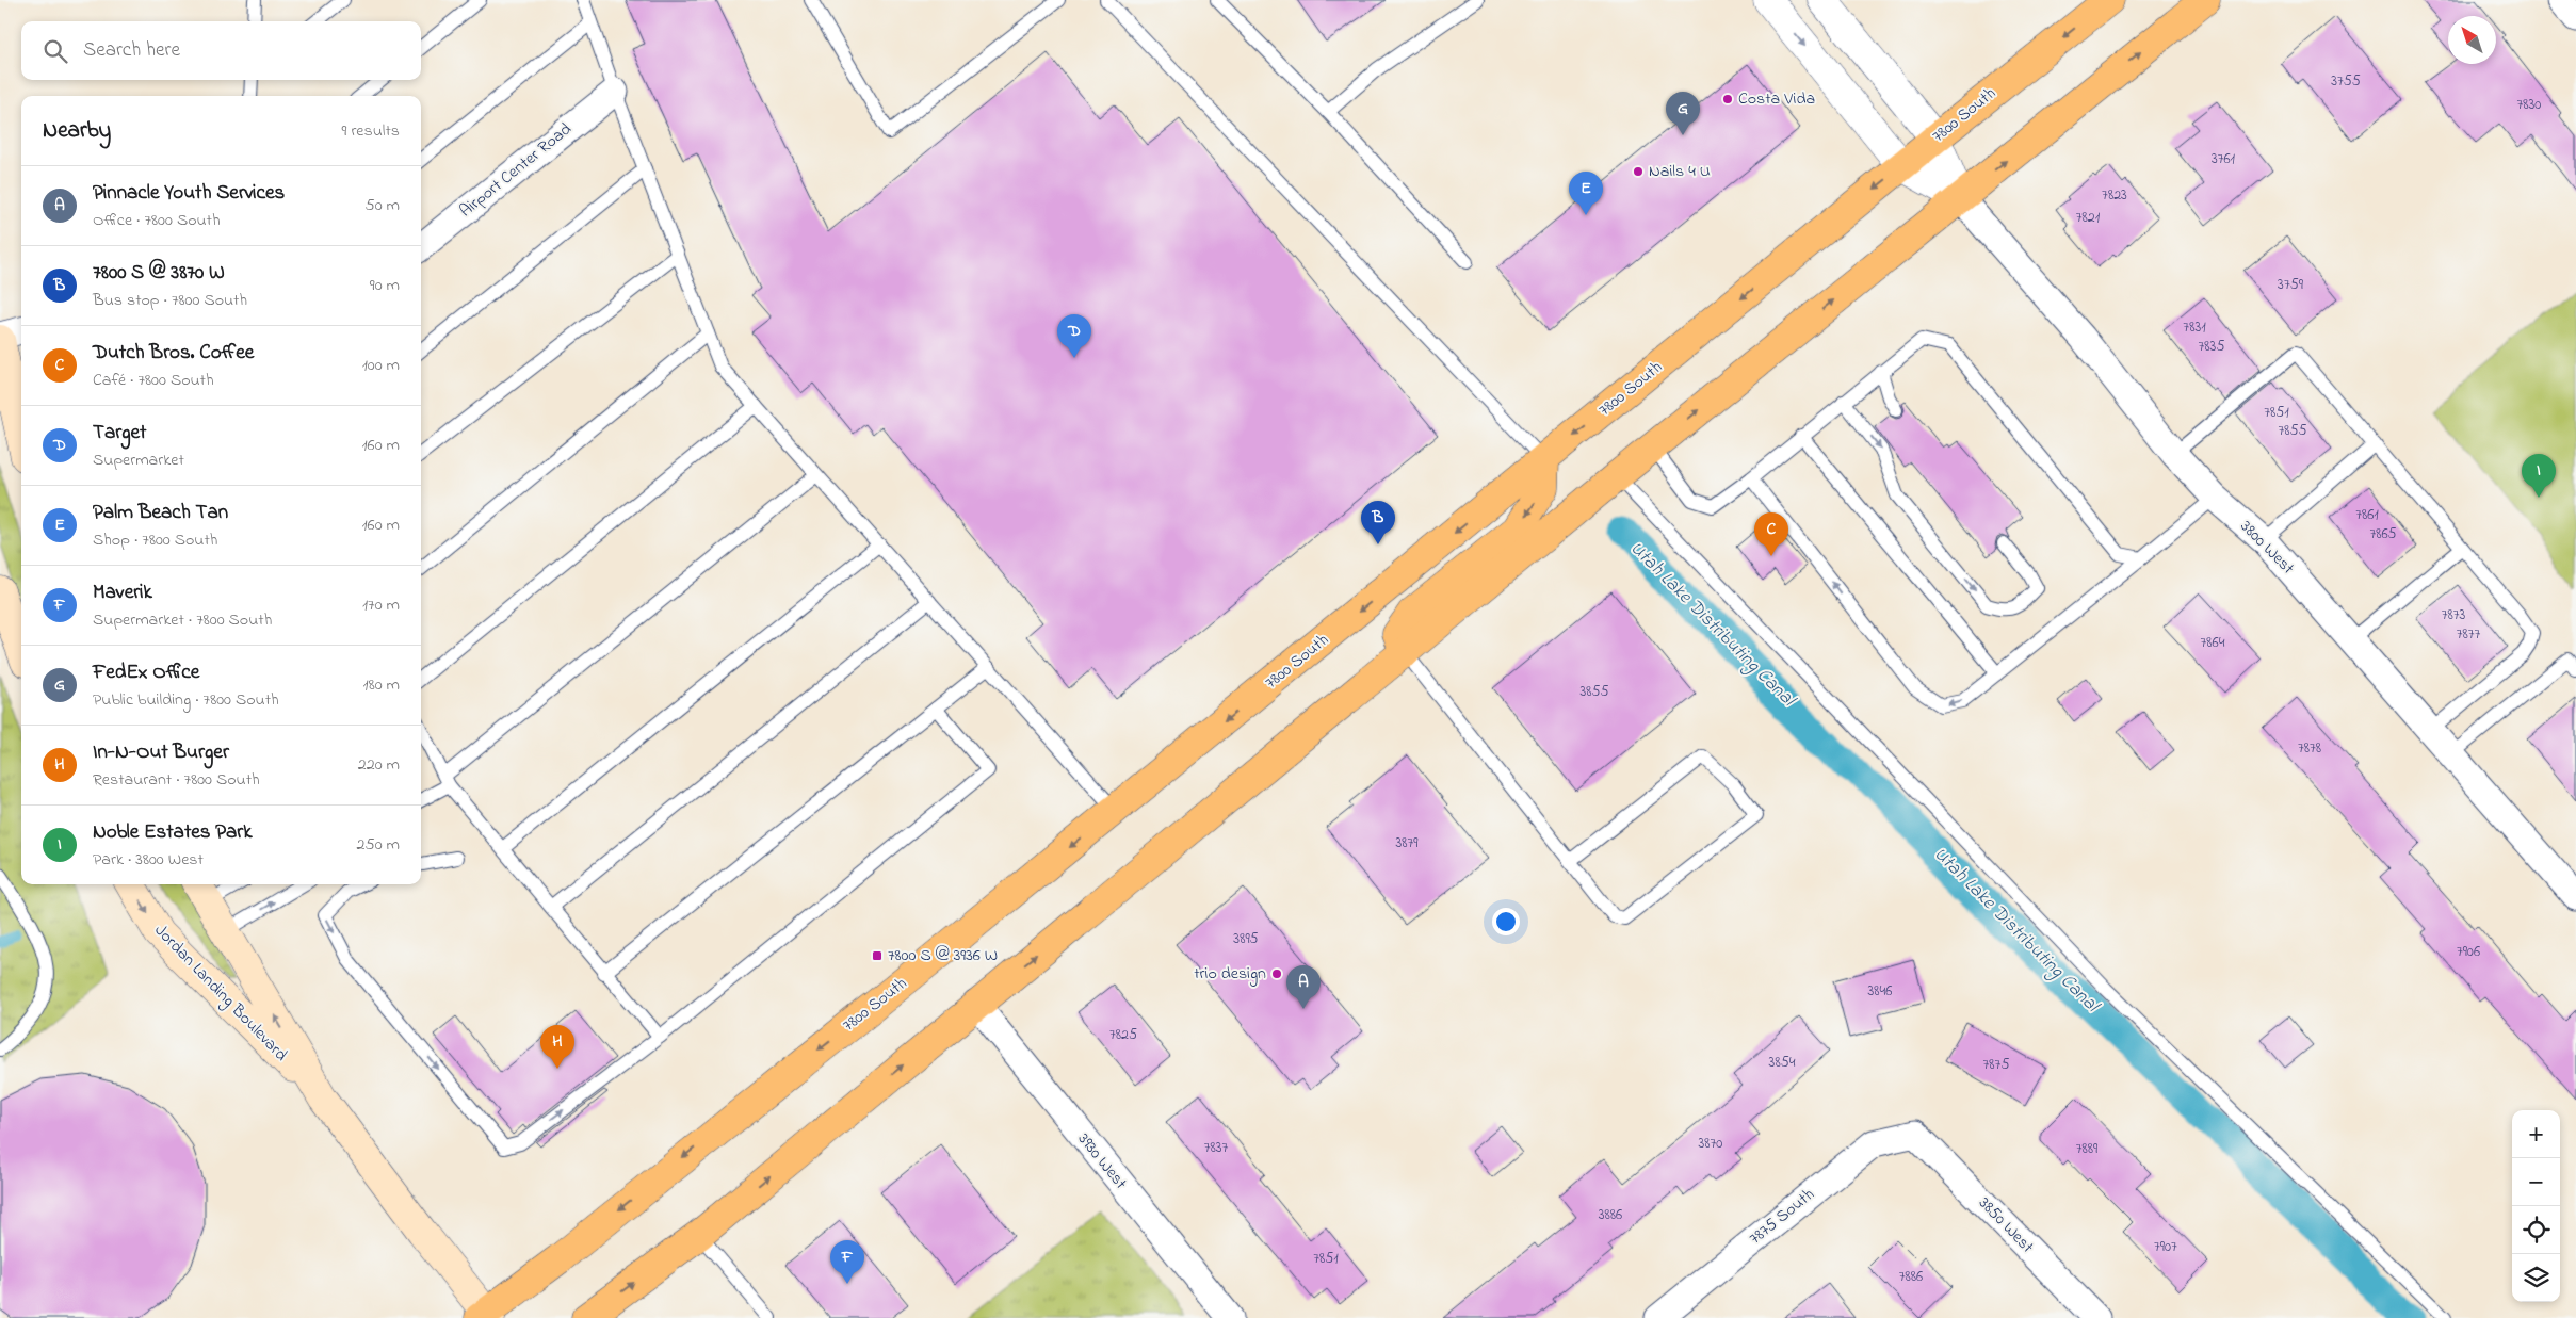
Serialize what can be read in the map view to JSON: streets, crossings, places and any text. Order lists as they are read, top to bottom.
{
  "streets": {
    "main road": ["7800 South", "Jordan Landing Boulevard"],
    "street": [
      "Airport Center Road",
      "3800 West",
      "3930 West",
      "7875 South",
      "3850 West"
    ]
  },
  "crossings": [
    ["7800 South", "Jordan Landing Boulevard"],
    ["7875 South", "3850 West"]
  ],
  "water": ["Utah Lake Distributing Canal"],
  "places": {
    "other": ["Costa Vida", "Nails 4 U", "trio design"],
    "transit": ["7800 S @ 3936 W"]
  },
  "house_numbers": [
    "3755",
    "7830",
    "3761",
    "7823",
    "7821",
    "3759",
    "7831",
    "7835",
    "7851",
    "7855",
    "7861",
    "7865",
    "7873",
    "7877",
    "7864",
    "3855",
    "7878",
    "3879",
    "3895",
    "7906",
    "3846",
    "7825",
    "3854",
    "7875",
    "3870",
    "7837",
    "7889",
    "3886",
    "7907",
    "7851",
    "7886"
  ],
  "north": "top left",
  "page": {
    "search": "Search here",
    "pins": [
      "G",
      "E",
      "D",
      "I",
      "B",
      "C",
      "A",
      "H",
      "F"
    ],
    "heading": ["Nearby", "9 results"],
    "list": [
      {
        "mark": "A",
        "name": "Pinnacle Youth Services",
        "note": "Office · 7800 South",
        "value": "50 m"
      },
      {
        "mark": "B",
        "name": "7800 S @ 3870 W",
        "note": "Bus stop · 7800 South",
        "value": "90 m"
      },
      {
        "mark": "C",
        "name": "Dutch Bros. Coffee",
        "note": "Café · 7800 South",
        "value": "100 m"
      },
      {
        "mark": "D",
        "name": "Target",
        "note": "Supermarket",
        "value": "160 m"
      },
      {
        "mark": "E",
        "name": "Palm Beach Tan",
        "note": "Shop · 7800 South",
        "value": "160 m"
      },
      {
        "mark": "F",
        "name": "Maverik",
        "note": "Supermarket · 7800 South",
        "value": "170 m"
      },
      {
        "mark": "G",
        "name": "FedEx Office",
        "note": "Public building · 7800 South",
        "value": "180 m"
      },
      {
        "mark": "H",
        "name": "In-N-Out Burger",
        "note": "Restaurant · 7800 South",
        "value": "220 m"
      },
      {
        "mark": "I",
        "name": "Noble Estates Park",
        "note": "Park · 3800 West",
        "value": "250 m"
      }
    ],
    "map_buttons": ["+", "−"]
  }
}
